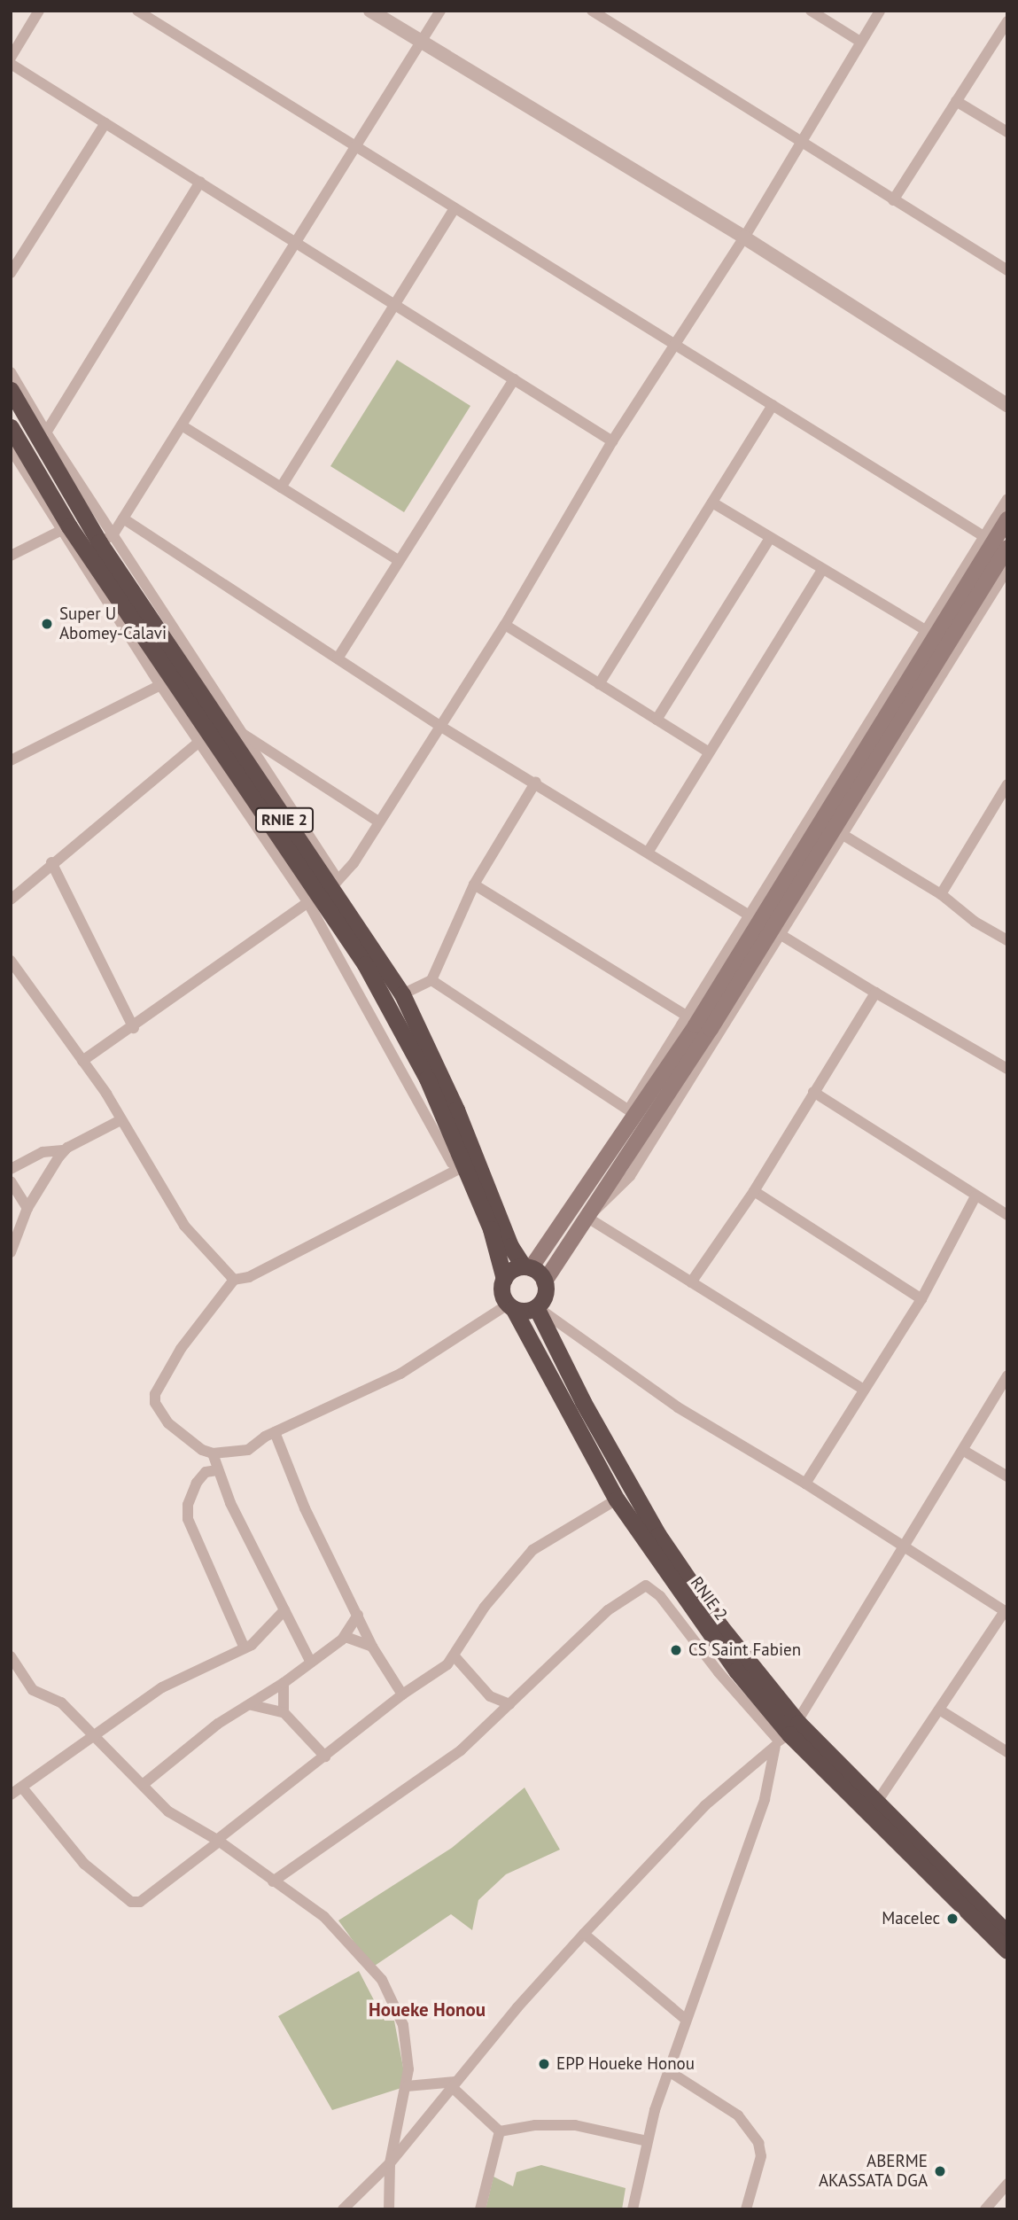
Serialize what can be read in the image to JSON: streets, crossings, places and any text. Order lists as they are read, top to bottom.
{
  "streets": {
    "highway": ["RNIE 2"]
  },
  "districts": ["Houeke Honou"],
  "places": [
    "Super U Abomey-Calavi",
    "CS Saint Fabien",
    "Macelec",
    "EPP Houeke Honou",
    "ABERME AKASSATA DGA"
  ]
}
